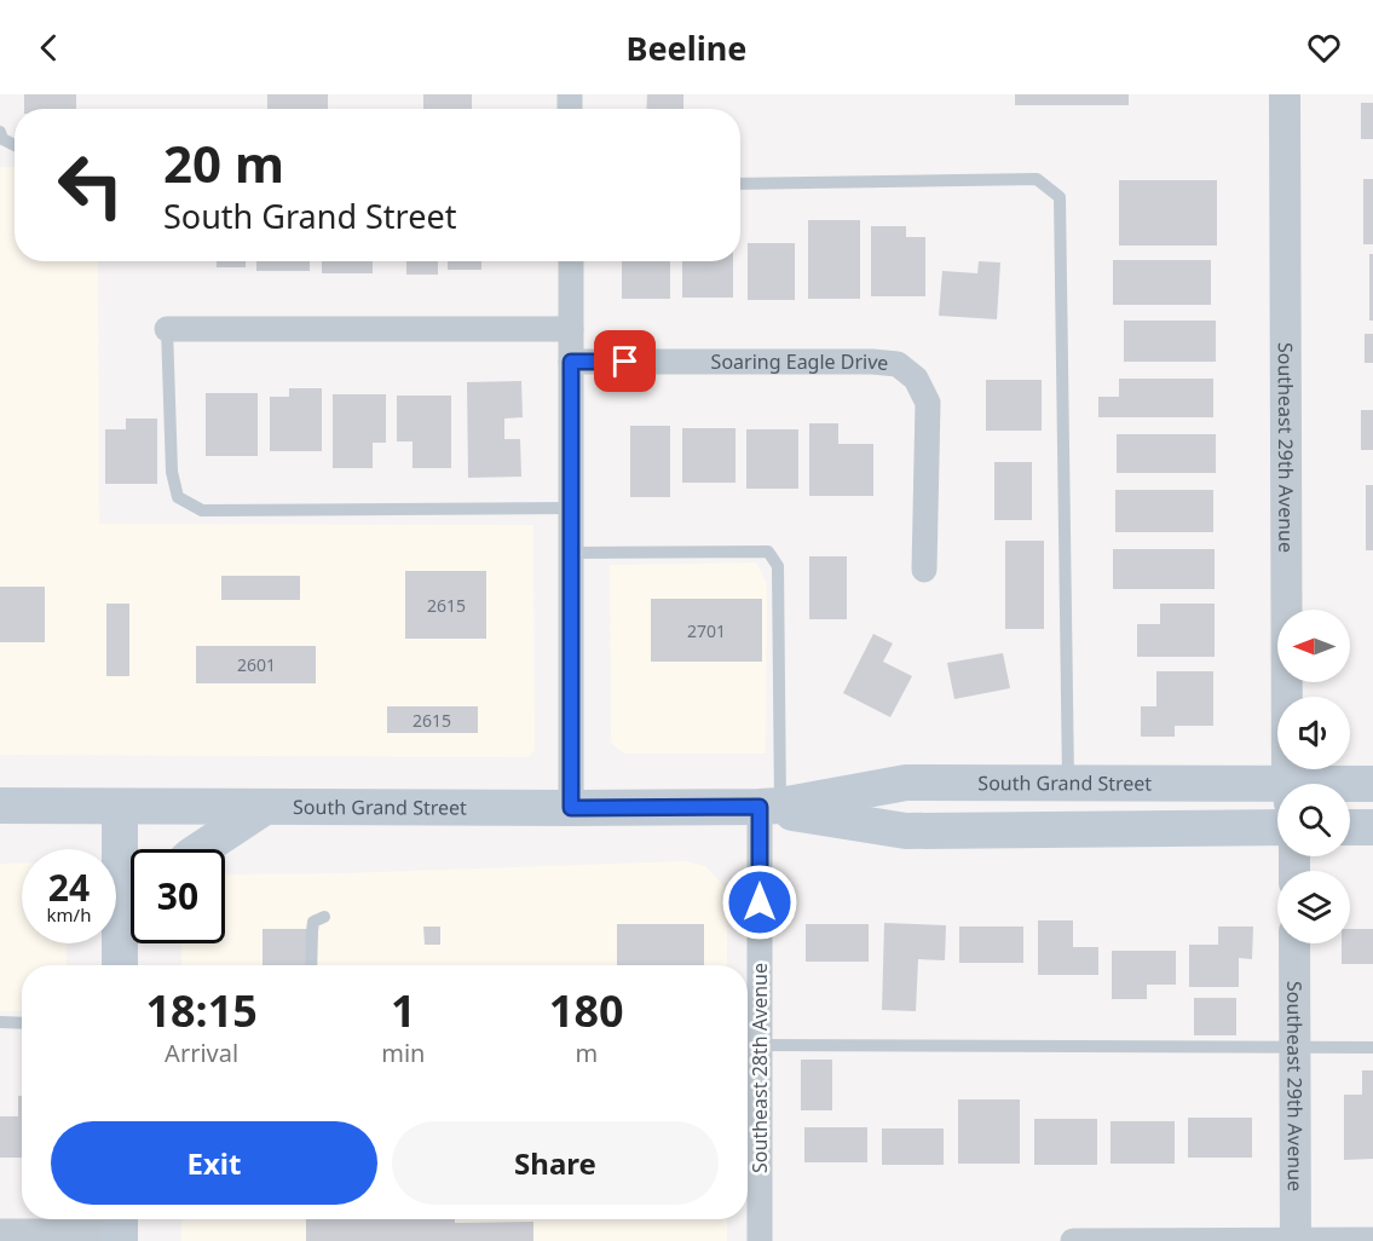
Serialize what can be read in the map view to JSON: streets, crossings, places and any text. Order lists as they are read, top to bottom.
{
  "streets": {
    "main road": ["South Grand Street"],
    "street": ["Soaring Eagle Drive", "Southeast 29th Avenue", "Southeast 28th Avenue"]
  },
  "crossings": [
    ["South Grand Street", "Southeast 28th Avenue"]
  ],
  "house_numbers": [
    "2615",
    "2701",
    "2601",
    "2615"
  ],
  "north": "left",
  "page": {
    "header": "Beeline",
    "turn": ["20 m", "South Grand Street"],
    "speed": "24 km/h",
    "limit": "30",
    "eta": [
      "18:15",
      "Arrival",
      "1",
      "min",
      "180",
      "m"
    ],
    "buttons": ["Exit", "Share"]
  }
}
